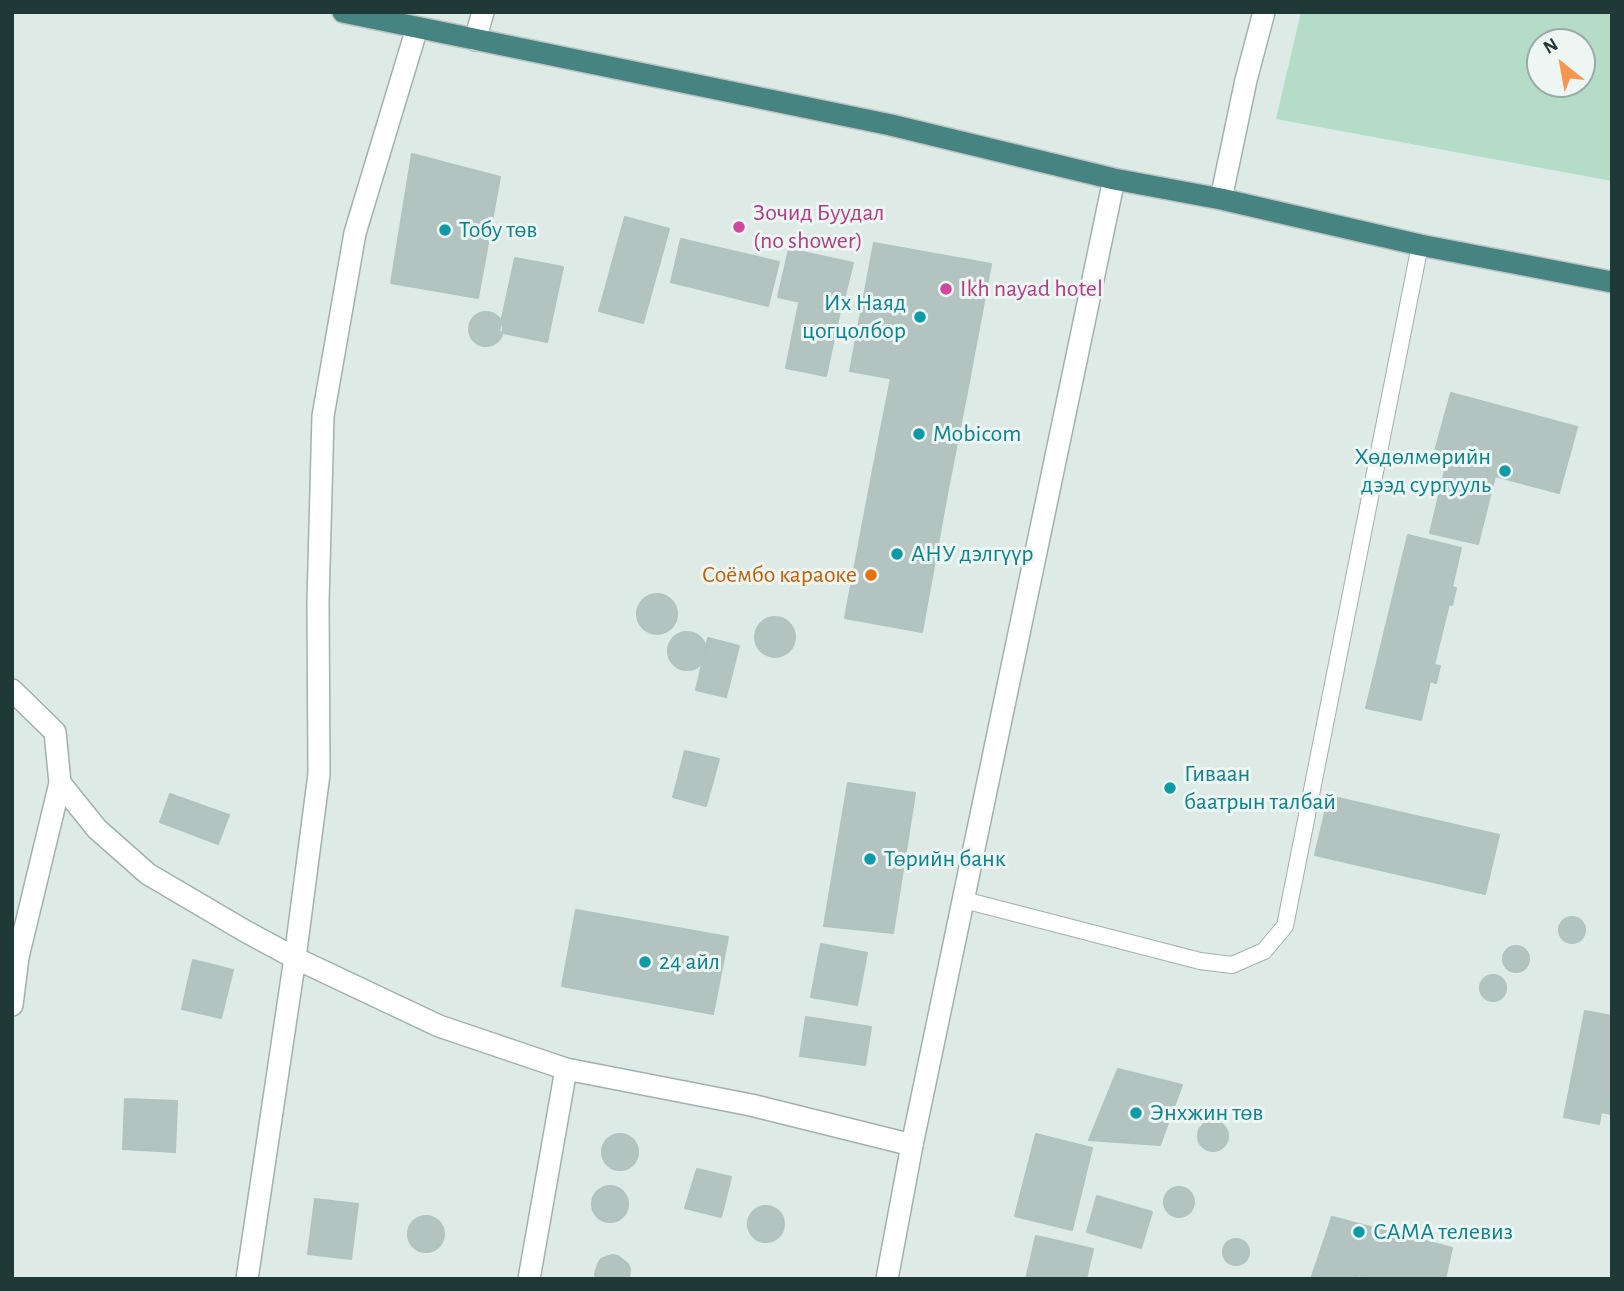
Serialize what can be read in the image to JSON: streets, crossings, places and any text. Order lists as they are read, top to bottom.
{
  "places": [
    "Зочид Буудал (no shower)",
    "Тобу төв",
    "Ikh nayad hotel",
    "Их Наяд цогцолбор",
    "Mobicom",
    "Хөдөлмөрийн дээд сургууль",
    "АНУ дэлгүүр",
    "Соёмбо караоке",
    "Гиваан баатрын талбай",
    "Төрийн банк",
    "24 айл",
    "Энхжин төв",
    "САМА телевиз"
  ],
  "north": "top left"
}
